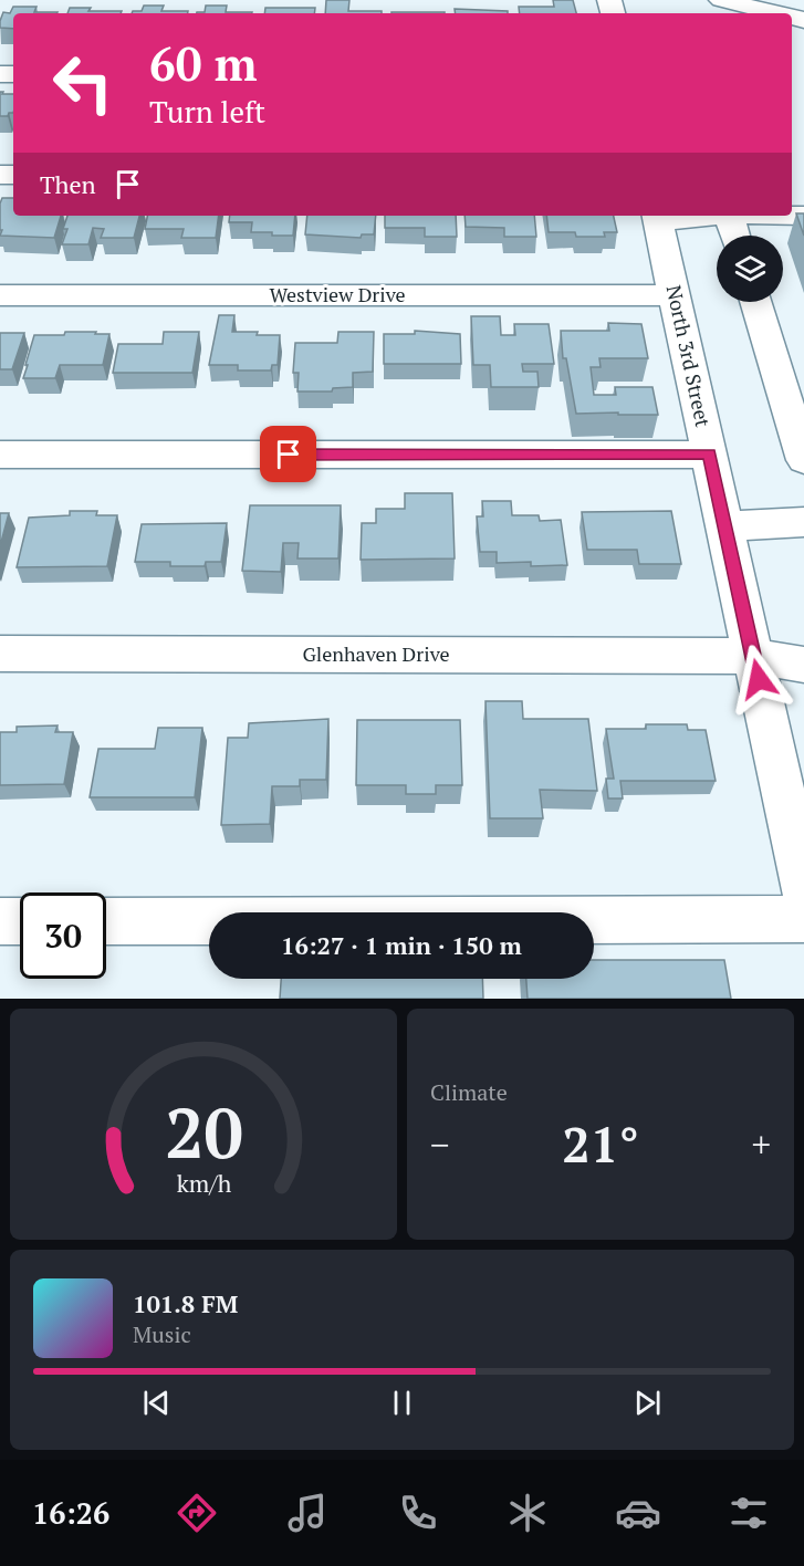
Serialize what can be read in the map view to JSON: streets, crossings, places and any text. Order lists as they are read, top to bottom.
{
  "streets": {
    "street": ["Westview Drive", "North 3rd Street", "Glenhaven Drive"]
  },
  "crossings": [
    ["Westview Drive", "North 3rd Street"],
    ["North 3rd Street", "Glenhaven Drive"]
  ],
  "page": {
    "turn": ["60 m", "Turn left"],
    "then": "Then",
    "limit": "30",
    "trip": "16:27 · 1 min · 150 m",
    "tile": "Climate",
    "heat": ["−", "21°", "+"],
    "song": ["101.8 FM", "Music"],
    "tabs": "16:26",
    "gauge": ["20", "km/h"]
  }
}
